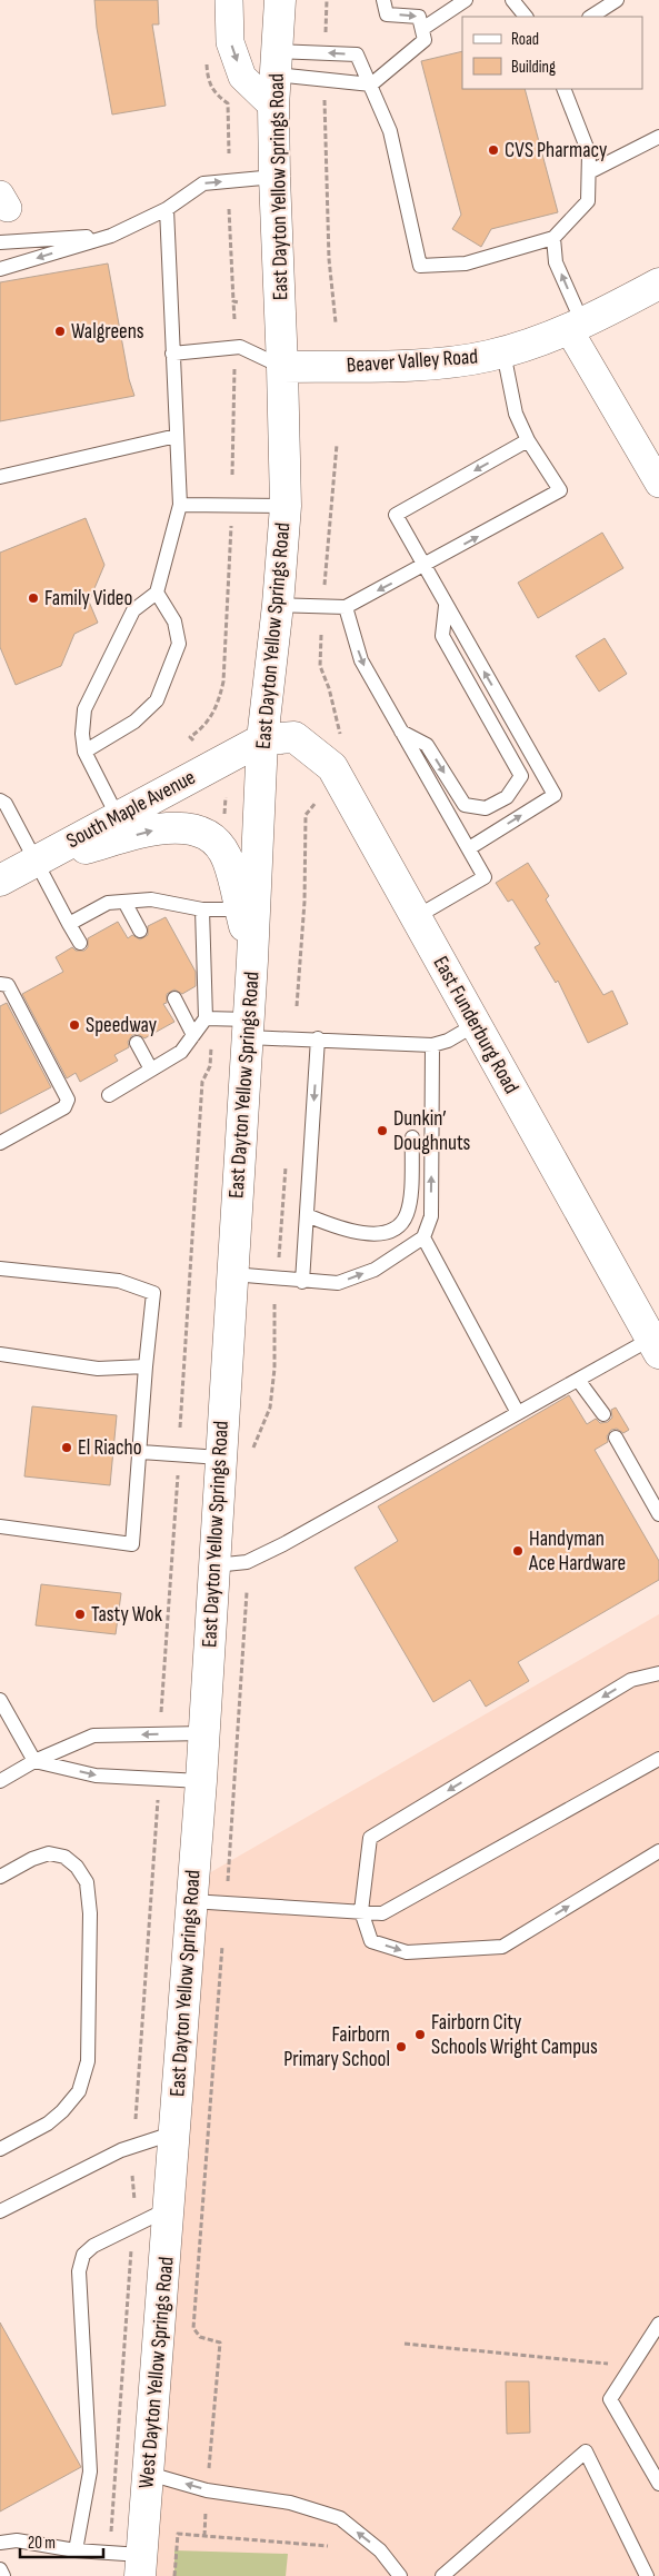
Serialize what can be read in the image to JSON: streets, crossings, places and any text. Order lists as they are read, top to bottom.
{
  "streets": {
    "main road": [
      "East Dayton Yellow Springs Road",
      "Beaver Valley Road",
      "South Maple Avenue",
      "East Funderburg Road",
      "West Dayton Yellow Springs Road"
    ]
  },
  "crossings": [
    ["East Dayton Yellow Springs Road", "Beaver Valley Road"],
    ["East Dayton Yellow Springs Road", "South Maple Avenue"],
    ["East Dayton Yellow Springs Road", "East Funderburg Road"],
    ["East Dayton Yellow Springs Road", "West Dayton Yellow Springs Road"],
    ["South Maple Avenue", "East Funderburg Road"]
  ],
  "places": [
    "CVS Pharmacy",
    "Walgreens",
    "Family Video",
    "Speedway",
    "Dunkin’ Doughnuts",
    "El Riacho",
    "Handyman Ace Hardware",
    "Tasty Wok",
    "Fairborn City Schools Wright Campus",
    "Fairborn Primary School"
  ],
  "legend": ["Road", "Building"],
  "scale_bar": "20 m"
}
